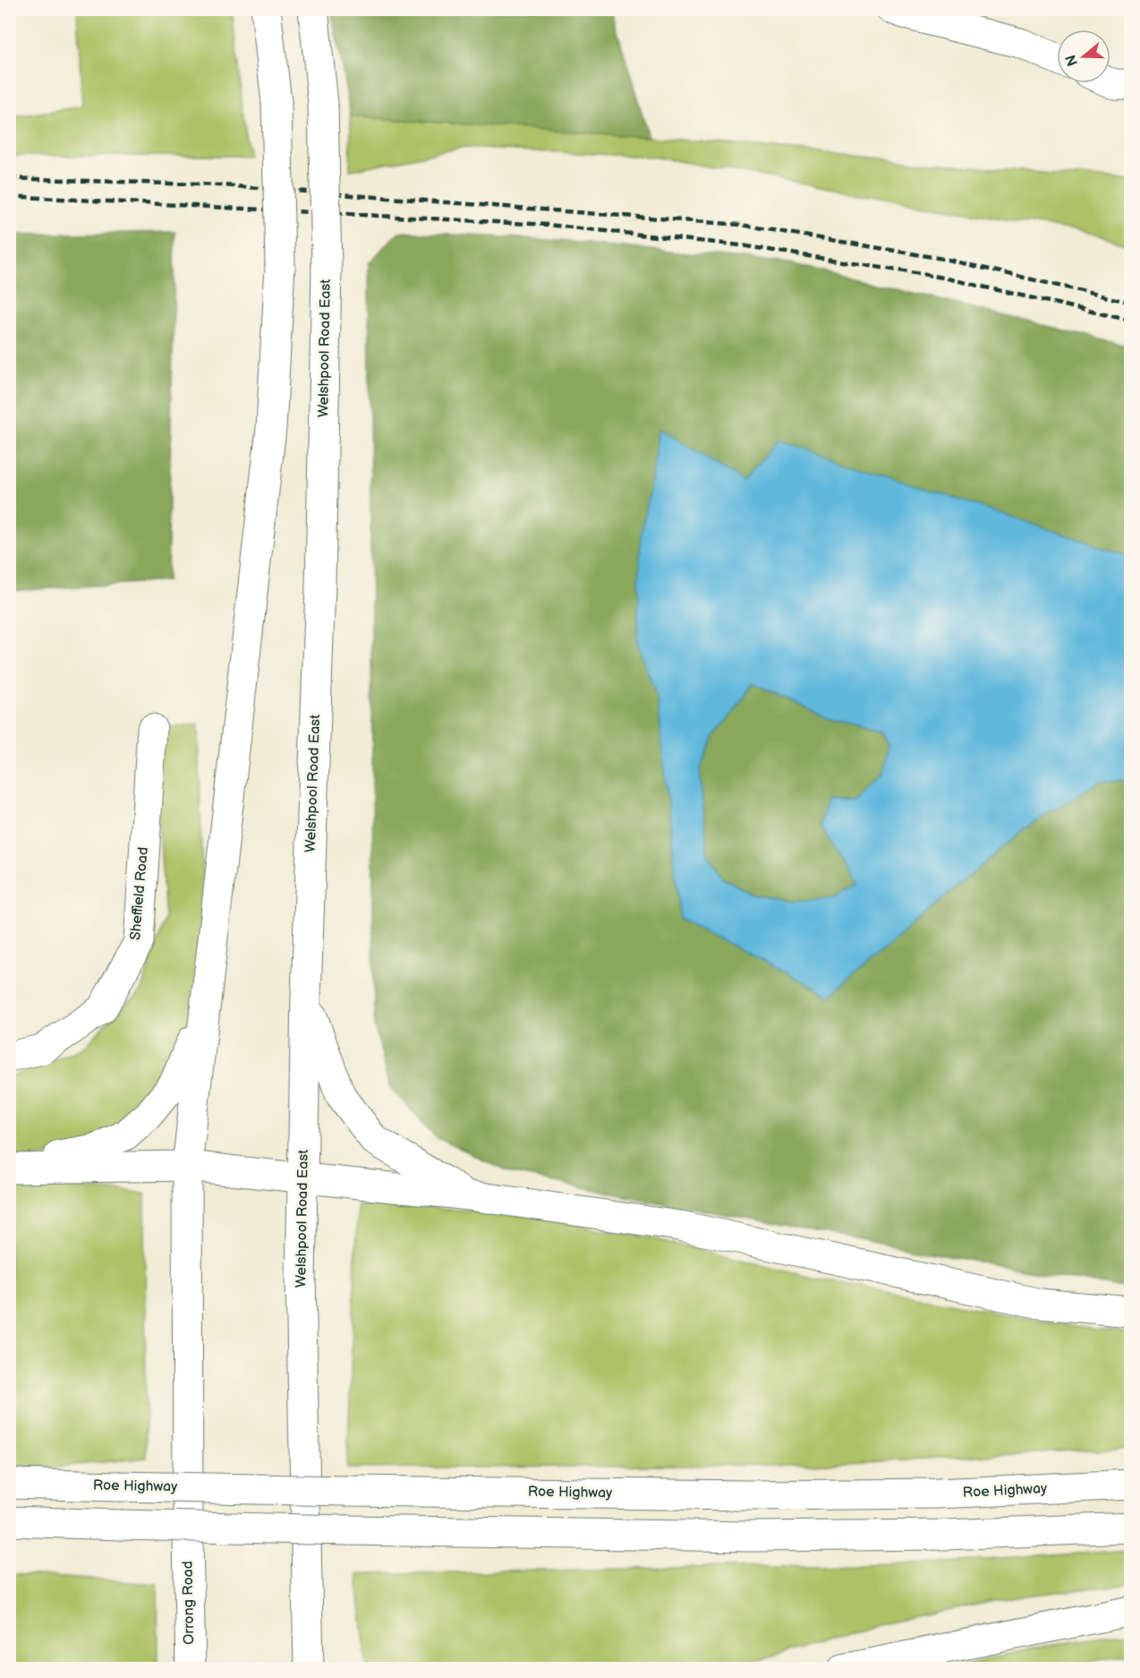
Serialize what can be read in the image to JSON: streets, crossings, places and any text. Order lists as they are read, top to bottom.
{
  "streets": {
    "main road": [
      "Welshpool Road East",
      "Sheffield Road",
      "Roe Highway",
      "Orrong Road"
    ]
  },
  "north": "left"
}
